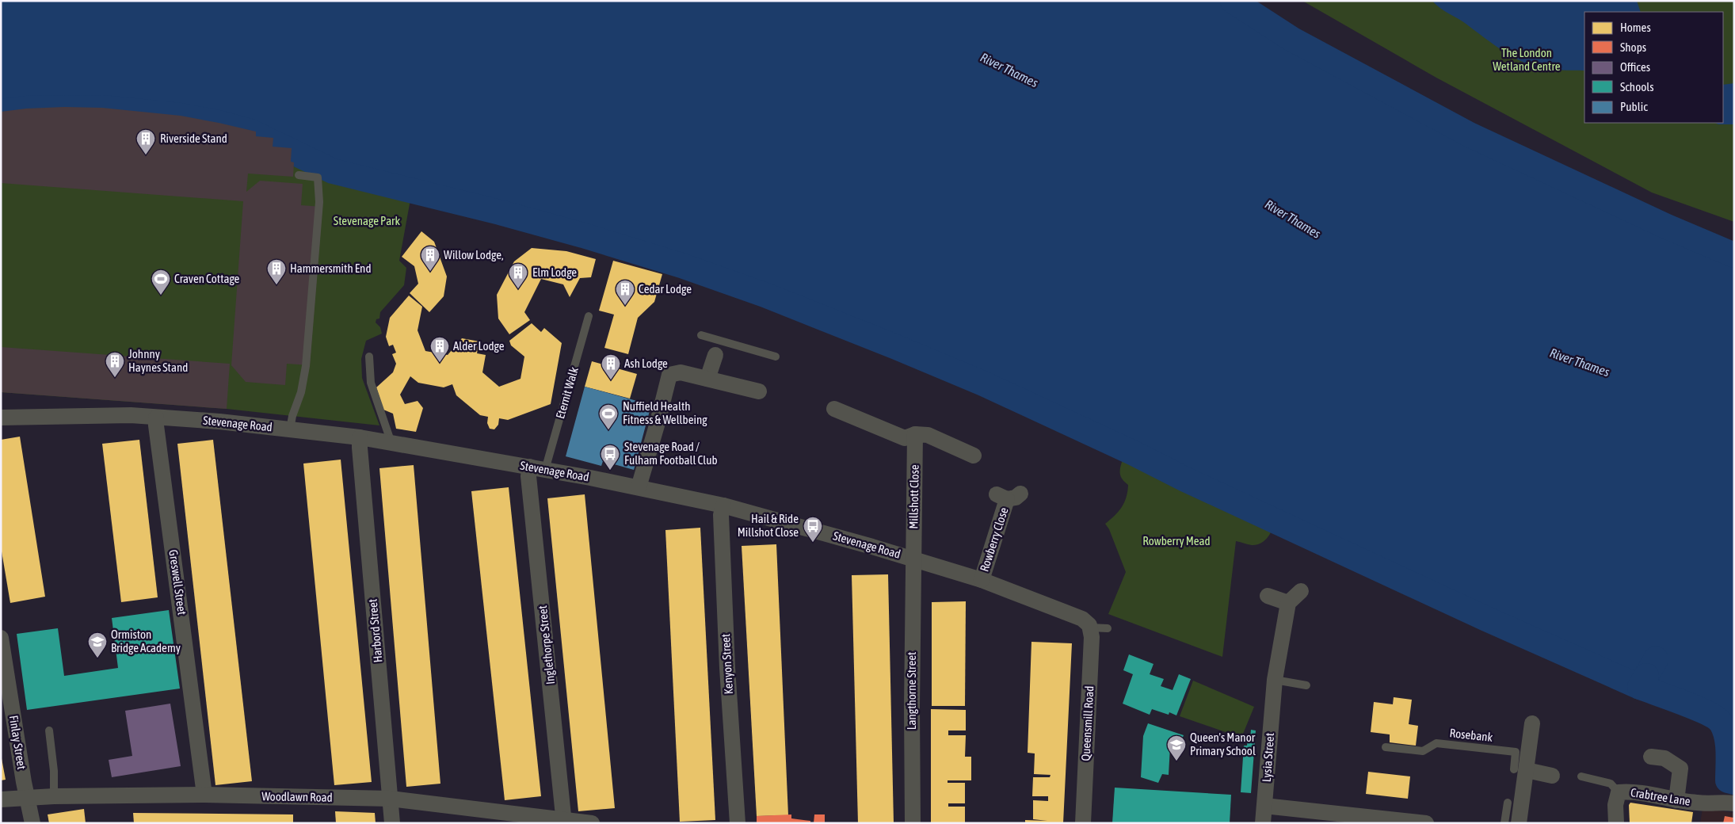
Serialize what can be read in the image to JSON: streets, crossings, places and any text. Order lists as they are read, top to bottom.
{
  "streets": {
    "street": [
      "Stevenage Road",
      "Millshott Close",
      "Rowberry Close",
      "Greswell Street",
      "Harbord Street",
      "Inglethorpe Street",
      "Kenyon Street",
      "Langthorne Street",
      "Queensmill Road",
      "Finlay Street",
      "Lysia Street",
      "Woodlawn Road",
      "Crabtree Lane"
    ],
    "lane": ["Eternit Walk", "Rosebank"]
  },
  "crossings": [
    ["Eternit Walk", "Stevenage Road"],
    ["Eternit Walk", "Inglethorpe Street"],
    ["Stevenage Road", "Millshott Close"],
    ["Stevenage Road", "Rowberry Close"],
    ["Stevenage Road", "Greswell Street"],
    ["Stevenage Road", "Harbord Street"],
    ["Stevenage Road", "Inglethorpe Street"],
    ["Stevenage Road", "Kenyon Street"],
    ["Stevenage Road", "Langthorne Street"],
    ["Stevenage Road", "Queensmill Road"],
    ["Millshott Close", "Langthorne Street"],
    ["Greswell Street", "Woodlawn Road"],
    ["Harbord Street", "Woodlawn Road"],
    ["Inglethorpe Street", "Woodlawn Road"],
    ["Finlay Street", "Woodlawn Road"]
  ],
  "water": ["River Thames"],
  "parks": ["The London Wetland Centre", "Stevenage Park", "Rowberry Mead"],
  "places": {
    "building": [
      "Riverside Stand",
      "Willow Lodge,",
      "Hammersmith End",
      "Elm Lodge",
      "Cedar Lodge",
      "Alder Lodge",
      "Johnny Haynes Stand",
      "Ash Lodge"
    ],
    "sports": ["Craven Cottage", "Nuffield Health Fitness & Wellbeing"],
    "bus stop": ["Stevenage Road / Fulham Football Club", "Hail & Ride Millshot Close"],
    "school or university": ["Ormiston Bridge Academy", "Queen's Manor Primary School"]
  },
  "legend": [
    "Homes",
    "Shops",
    "Offices",
    "Schools",
    "Public"
  ]
}
